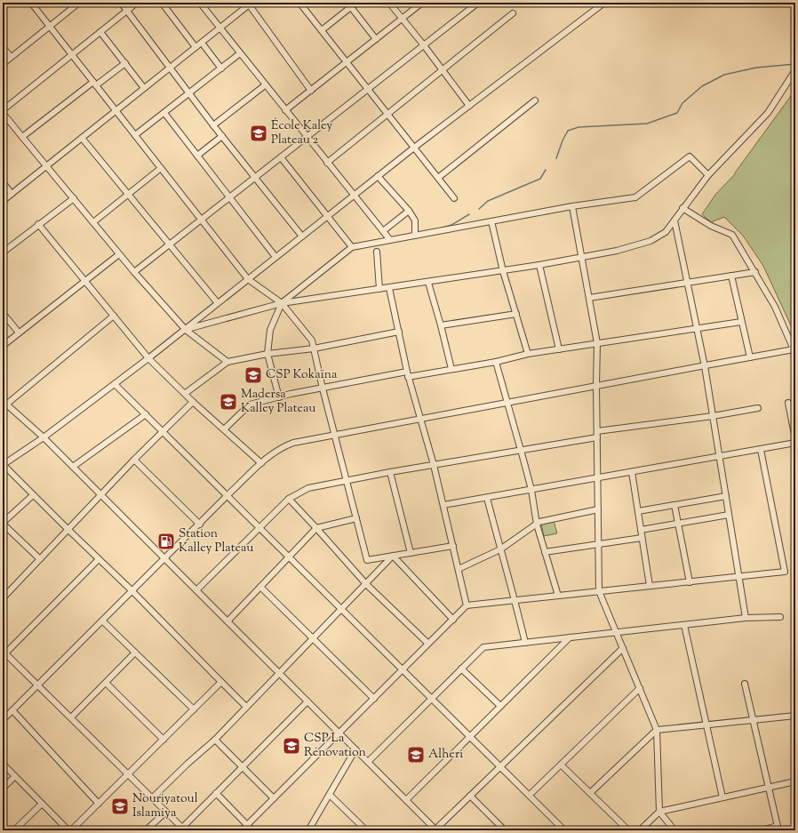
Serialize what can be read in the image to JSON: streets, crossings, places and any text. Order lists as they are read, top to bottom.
{
  "places": {
    "school or university": [
      "École Kaley Plateau 2",
      "CSP Kokaïna",
      "Madersa Kalley Plateau",
      "CSP La Rénovation",
      "Alheri",
      "Nouriyatoul Islamiya"
    ],
    "fuel station": ["Station Kalley Plateau"]
  }
}
